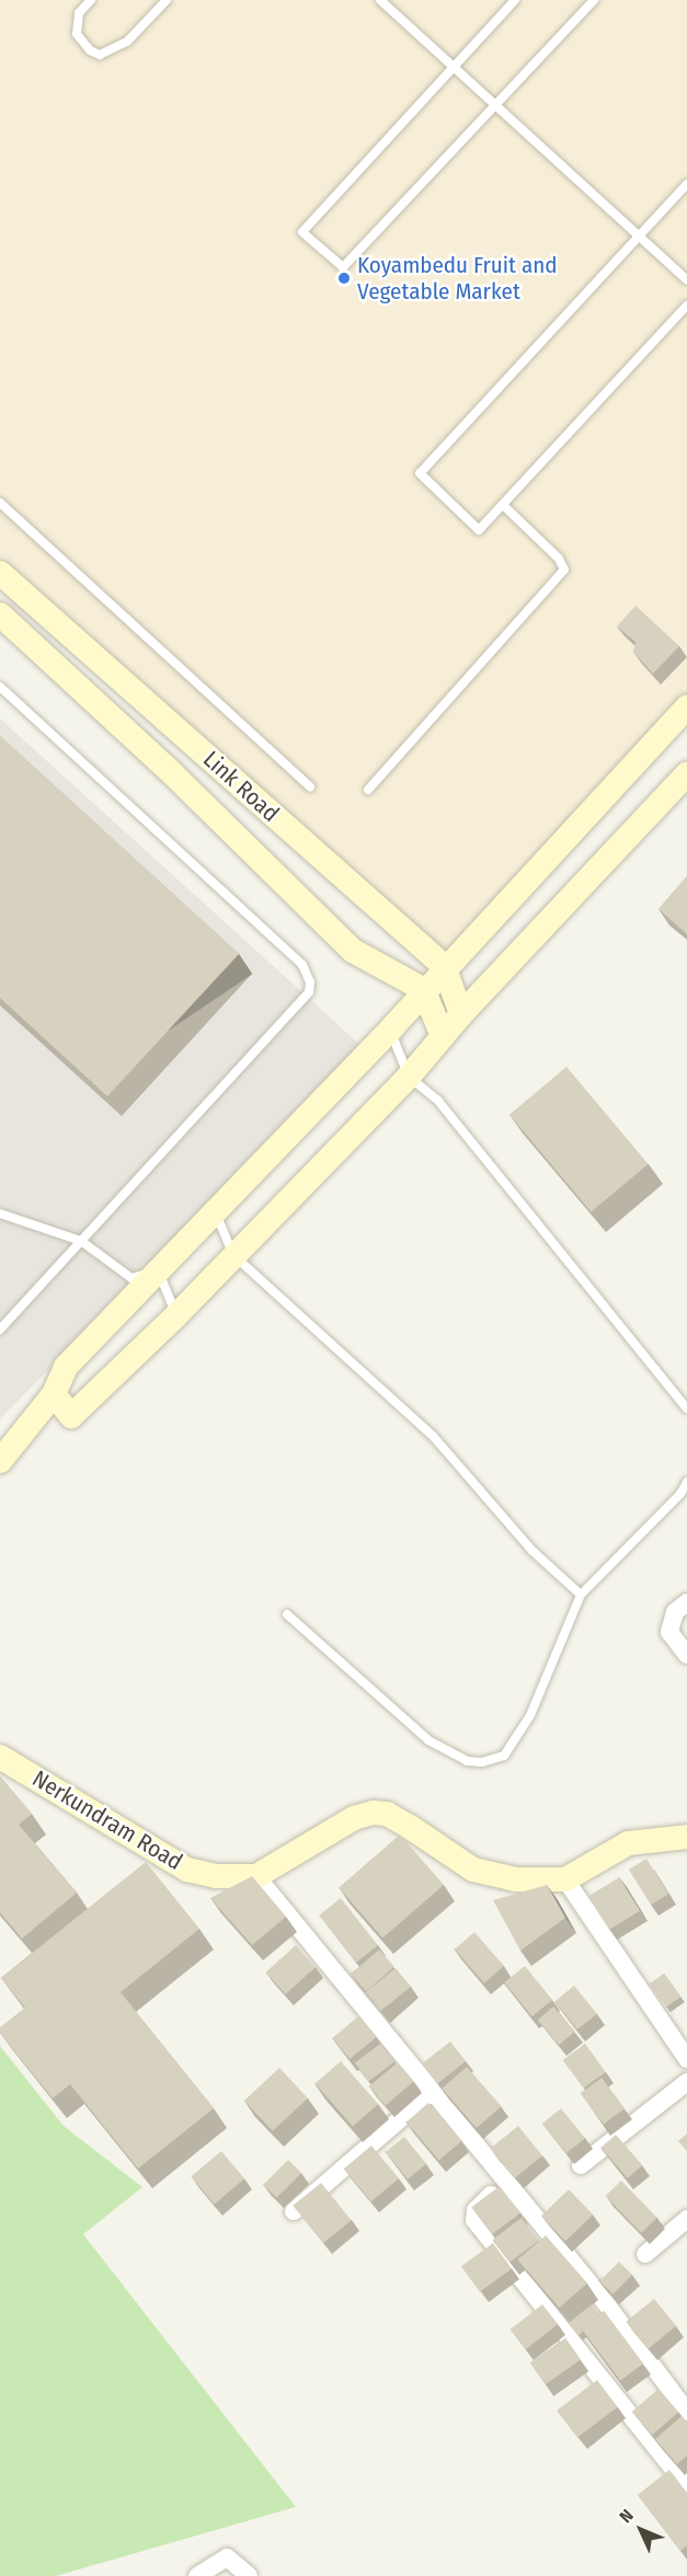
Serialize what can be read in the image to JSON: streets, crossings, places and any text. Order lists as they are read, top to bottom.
{
  "streets": {
    "street": ["Link Road", "Nerkundram Road"]
  },
  "places": ["Koyambedu Fruit and Vegetable Market"],
  "north": "top left"
}
